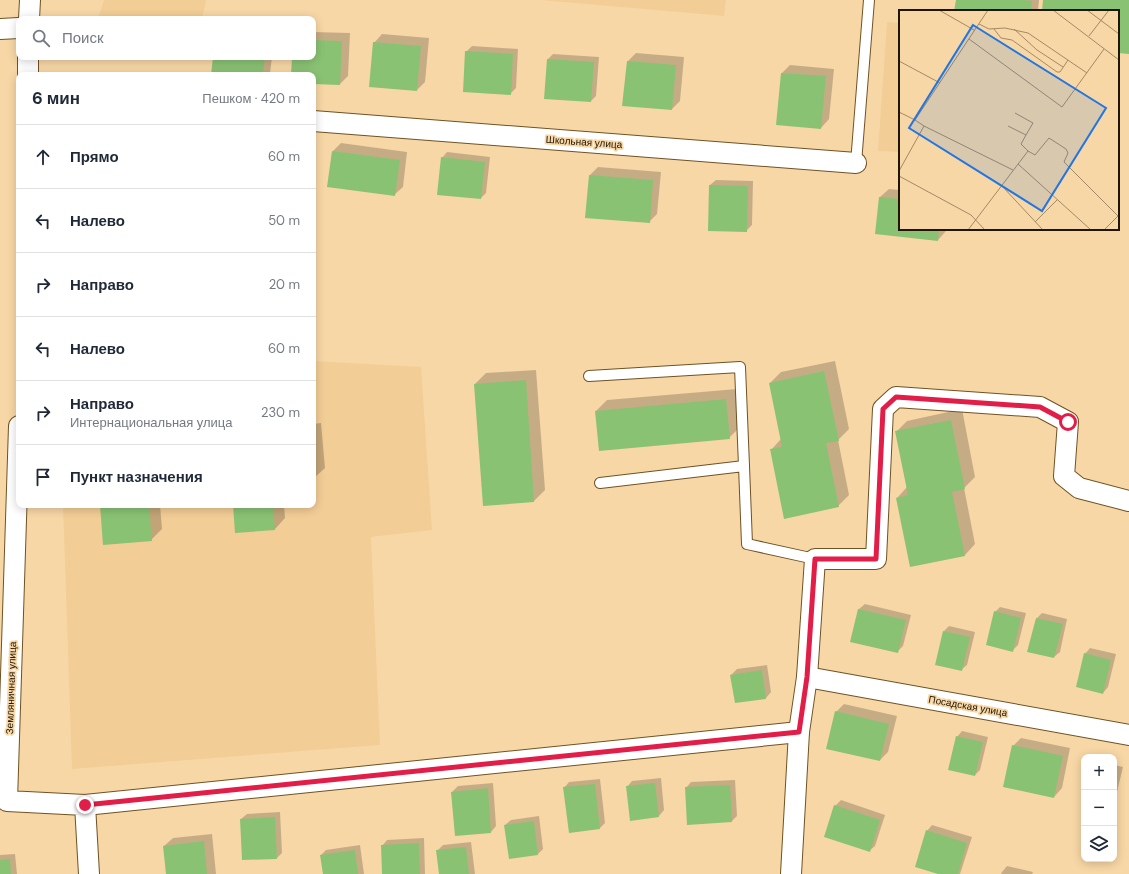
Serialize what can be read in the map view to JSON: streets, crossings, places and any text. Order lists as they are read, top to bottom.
{
  "streets": {
    "street": ["Школьная улица", "Земляничная улица", "Посадская улица"]
  },
  "page": {
    "search": "Поиск",
    "heading": ["6 мин", "Пешком · 420 m"],
    "list": [
      ["Прямо", "60 m"],
      ["Налево", "50 m"],
      ["Направо", "20 m"],
      ["Налево", "60 m"],
      ["Направо", "Интернациональная улица", "230 m"],
      "Пункт назначения"
    ],
    "map_buttons": ["+", "−"]
  }
}
